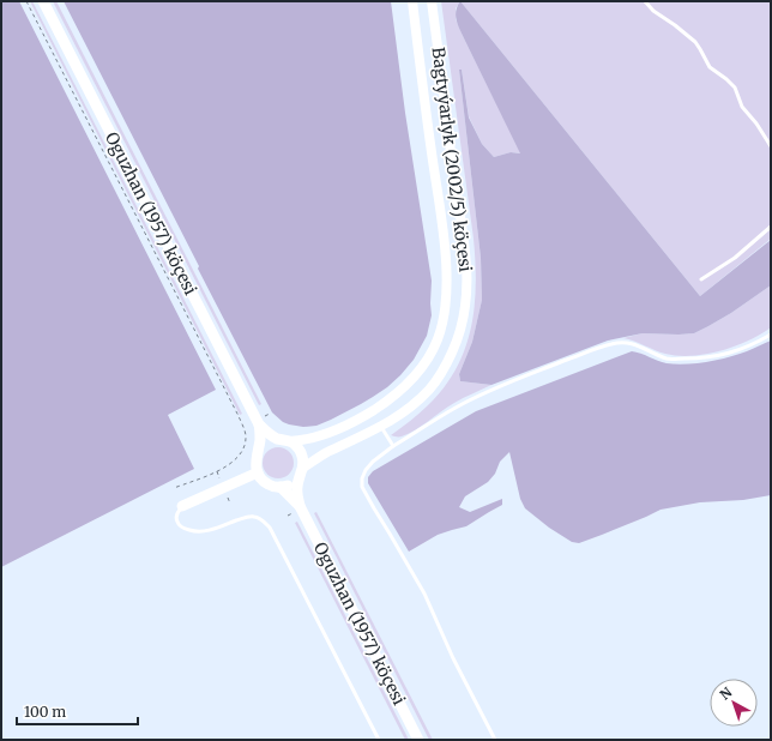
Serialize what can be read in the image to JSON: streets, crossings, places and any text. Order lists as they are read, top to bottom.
{
  "streets": {
    "main road": ["Oguzhan (1957) köçesi"],
    "street": ["Bagtyýarlyk (2002/5) köçesi"]
  },
  "crossings": [
    ["Bagtyýarlyk (2002/5) köçesi", "Oguzhan (1957) köçesi"]
  ],
  "scale_bar": "100 m",
  "north": "top left"
}
